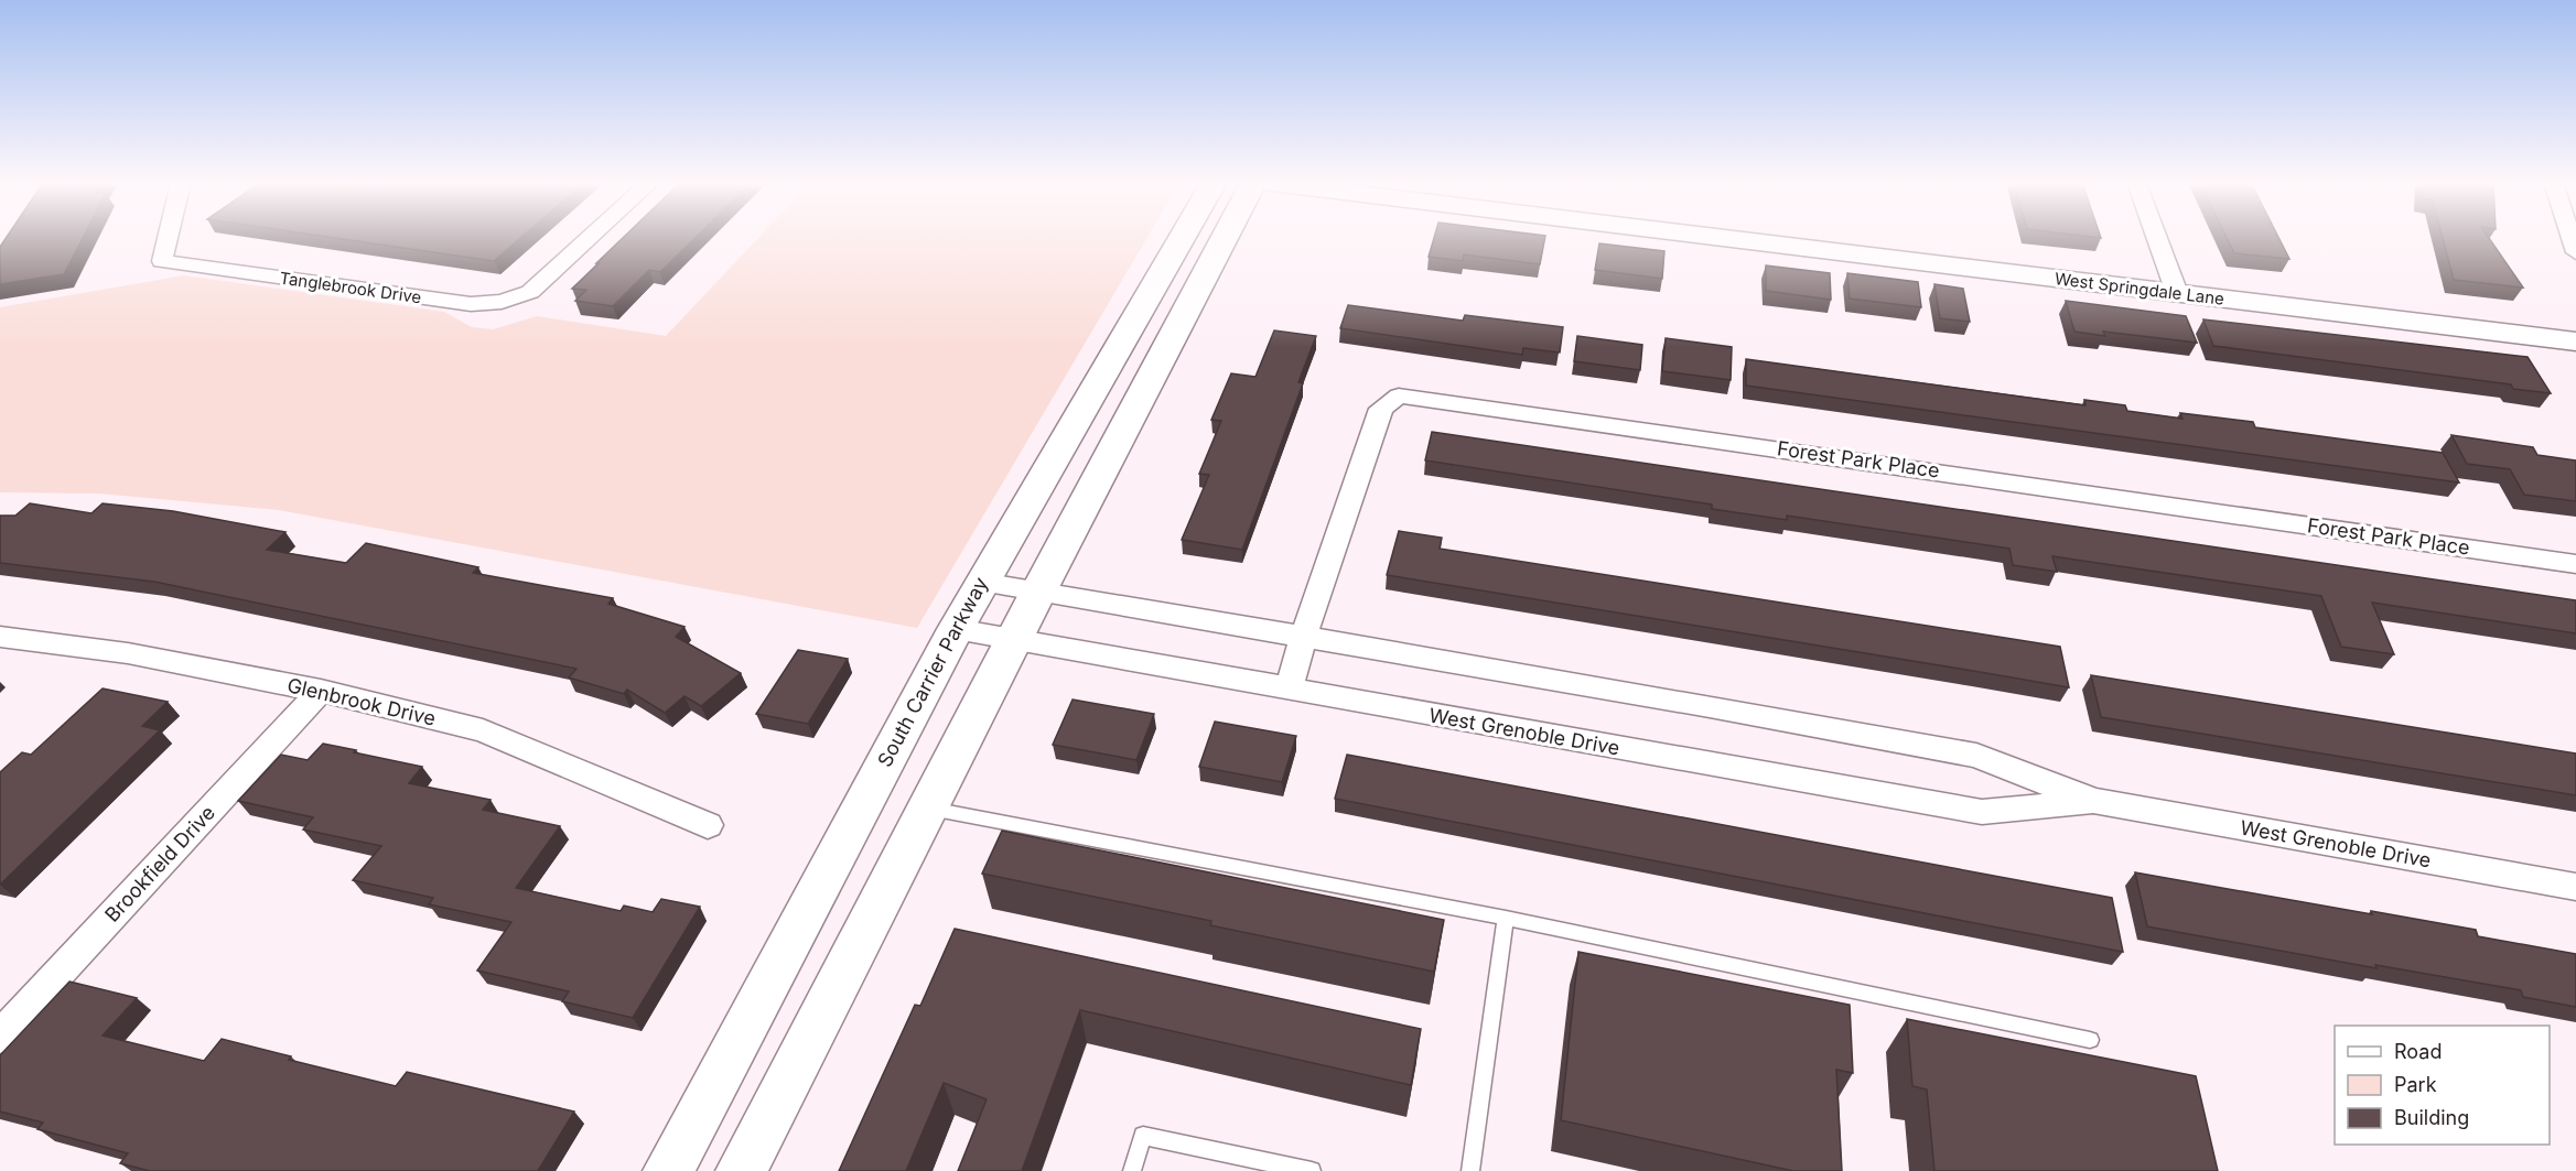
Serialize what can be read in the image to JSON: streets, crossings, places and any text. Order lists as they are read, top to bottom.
{
  "streets": {
    "main road": ["West Springdale Lane", "South Carrier Parkway"],
    "street": [
      "Tanglebrook Drive",
      "Forest Park Place",
      "Glenbrook Drive",
      "West Grenoble Drive",
      "Brookfield Drive"
    ]
  },
  "crossings": [
    ["Forest Park Place", "West Grenoble Drive"],
    ["South Carrier Parkway", "West Grenoble Drive"],
    ["Glenbrook Drive", "Brookfield Drive"]
  ],
  "legend": ["Road", "Park", "Building"]
}
